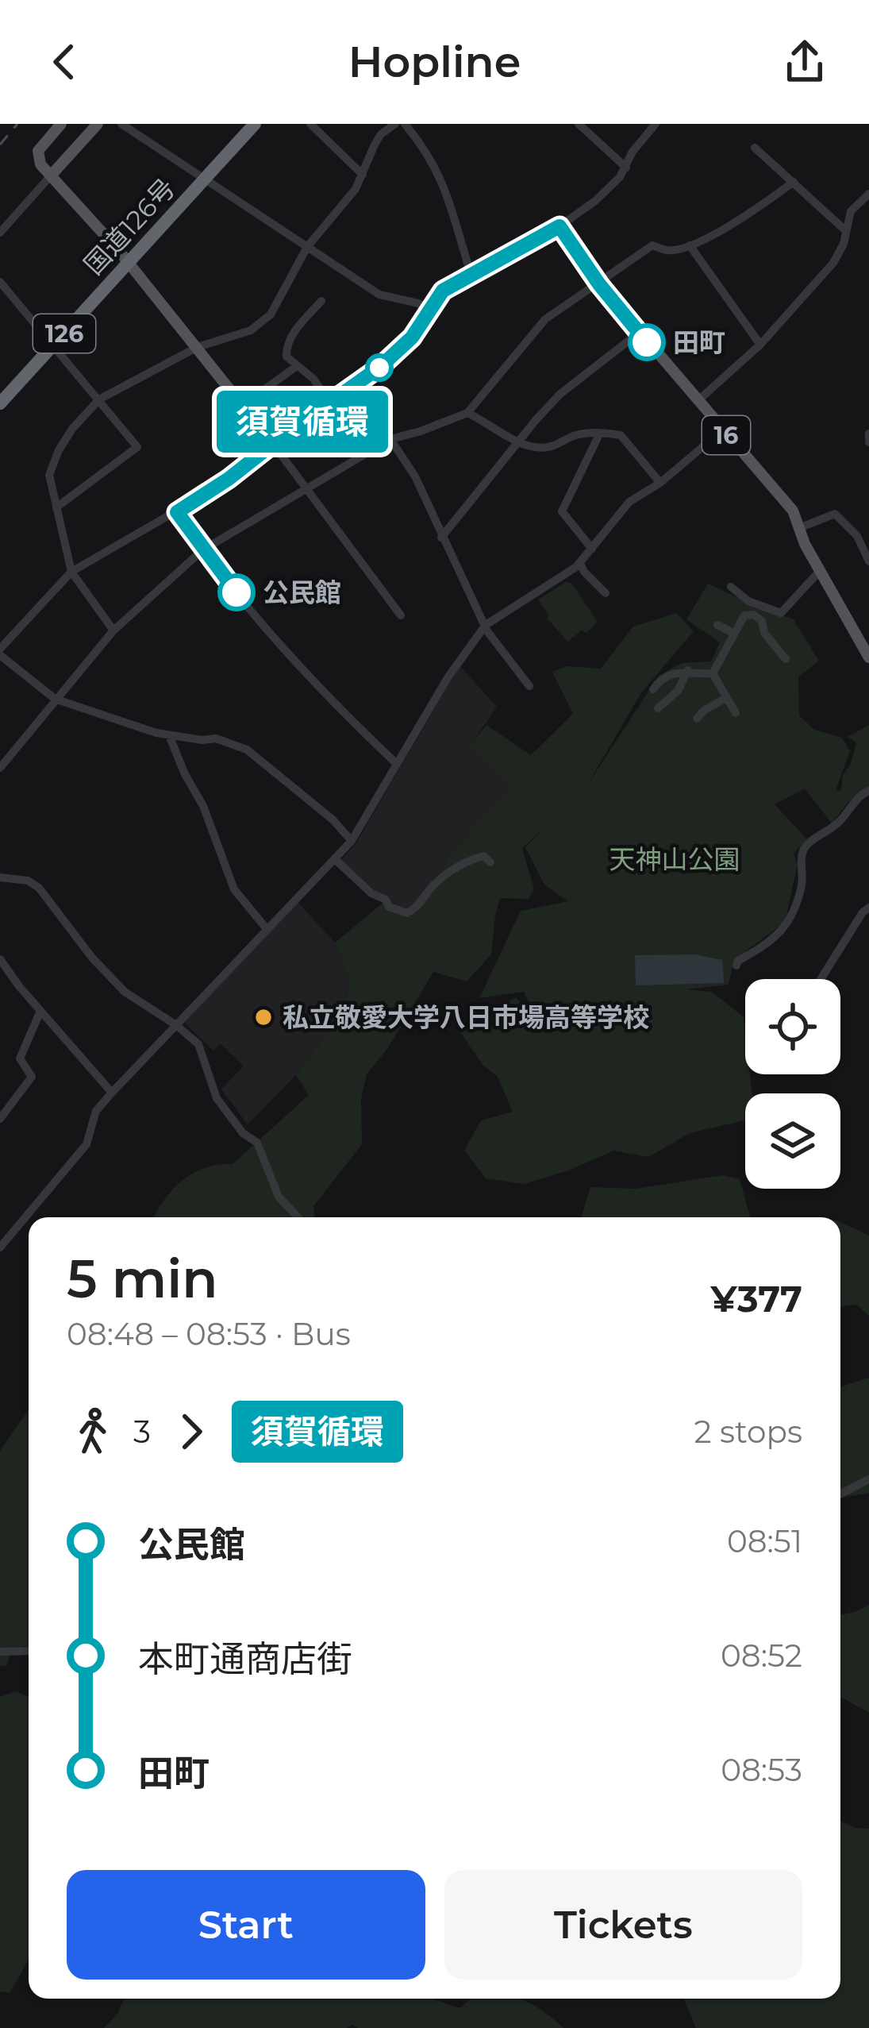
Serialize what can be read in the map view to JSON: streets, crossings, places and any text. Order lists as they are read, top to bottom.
{
  "streets": {
    "highway": ["国道126号", "126"],
    "main road": ["16"]
  },
  "parks": ["天神山公園"],
  "places": ["田町", "公民館", "私立敬愛大学八日市場高等学校"],
  "lines": ["bus line 須賀循環"],
  "page": {
    "header": "Hopline",
    "on_map": "須賀循環",
    "heading": ["5 min", "08:48 – 08:53 · Bus", "¥377"],
    "legs": ["3", "須賀循環", "2 stops"],
    "list": [
      {
        "name": "公民館",
        "value": "08:51"
      },
      {
        "name": "本町通商店街",
        "value": "08:52"
      },
      {
        "name": "田町",
        "value": "08:53"
      }
    ],
    "buttons": ["Start", "Tickets"]
  }
}
